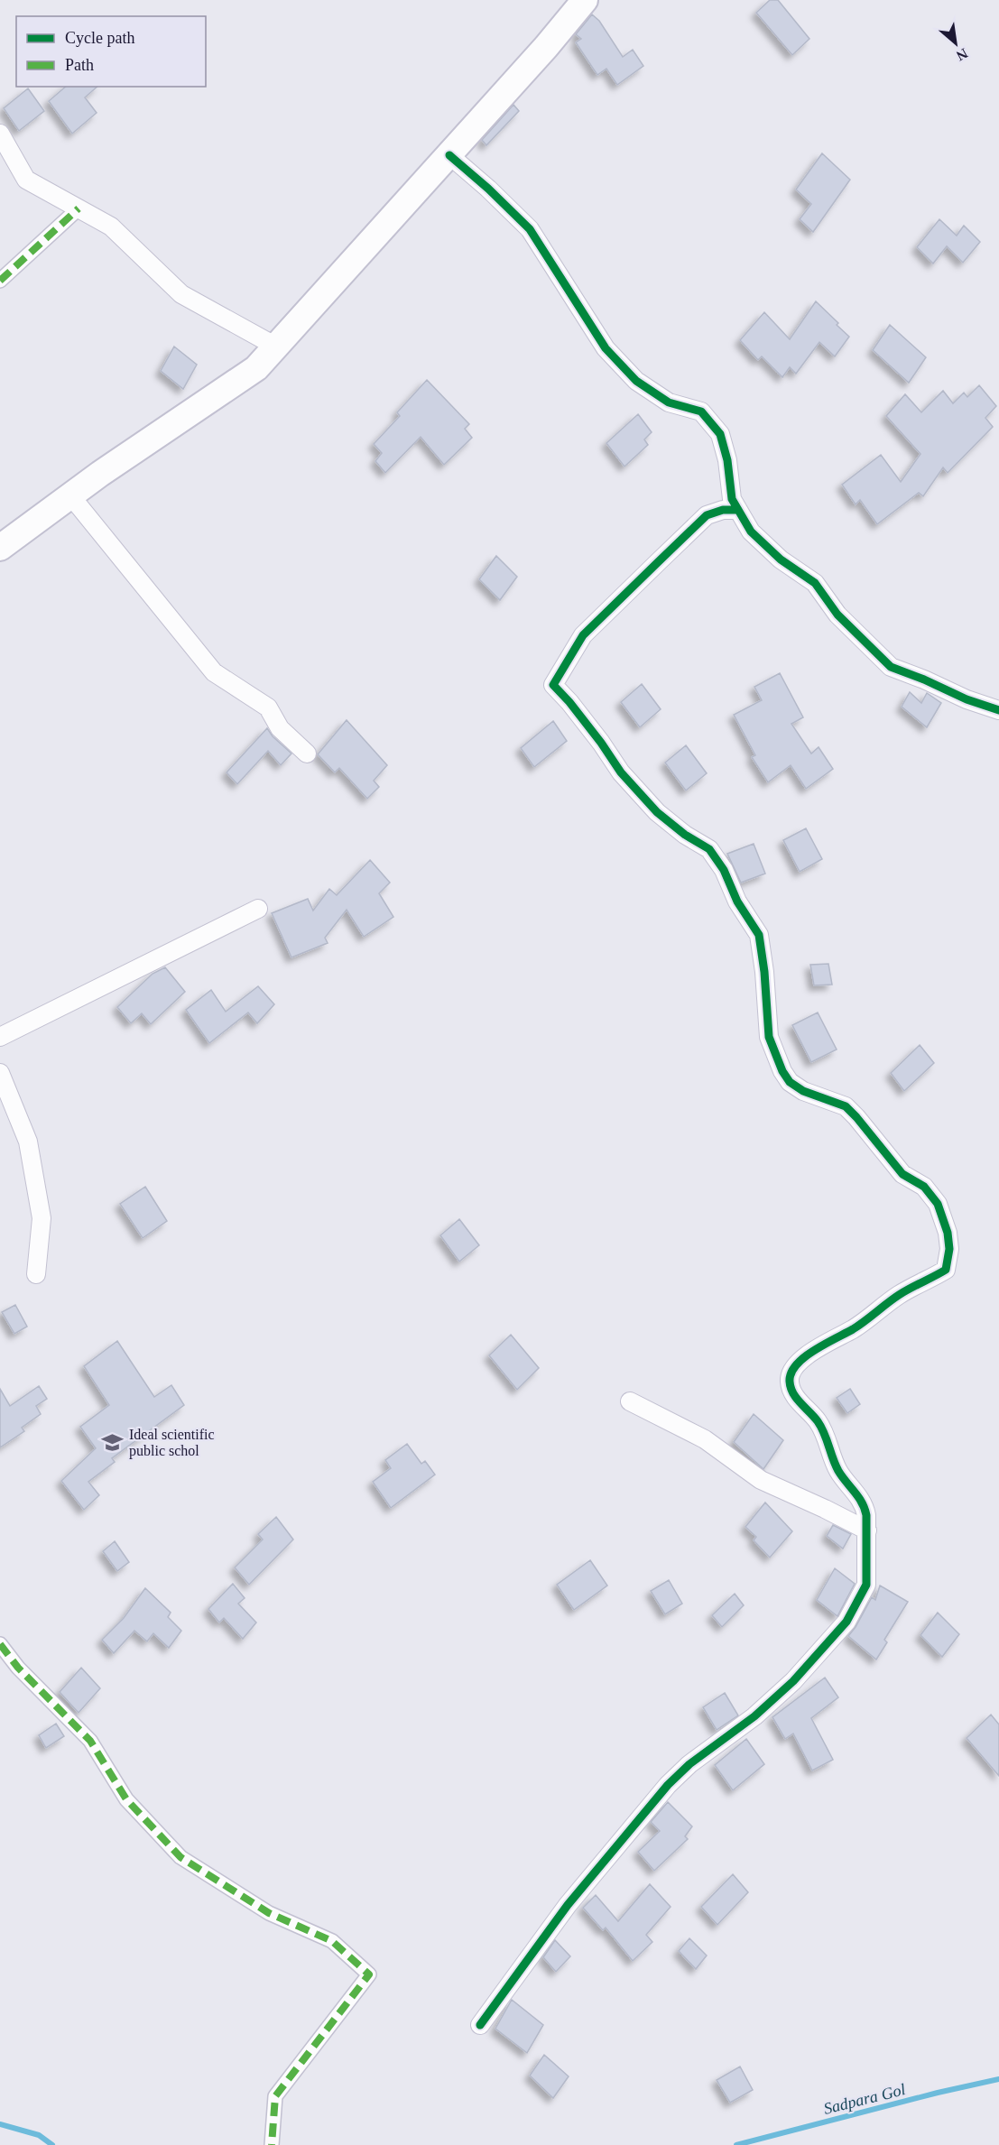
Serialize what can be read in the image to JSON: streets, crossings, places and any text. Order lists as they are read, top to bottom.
{
  "water": ["Sadpara Gol"],
  "places": {
    "school or university": ["Ideal scientific public schol"]
  },
  "legend": ["Cycle path", "Path"],
  "north": "bottom right"
}
